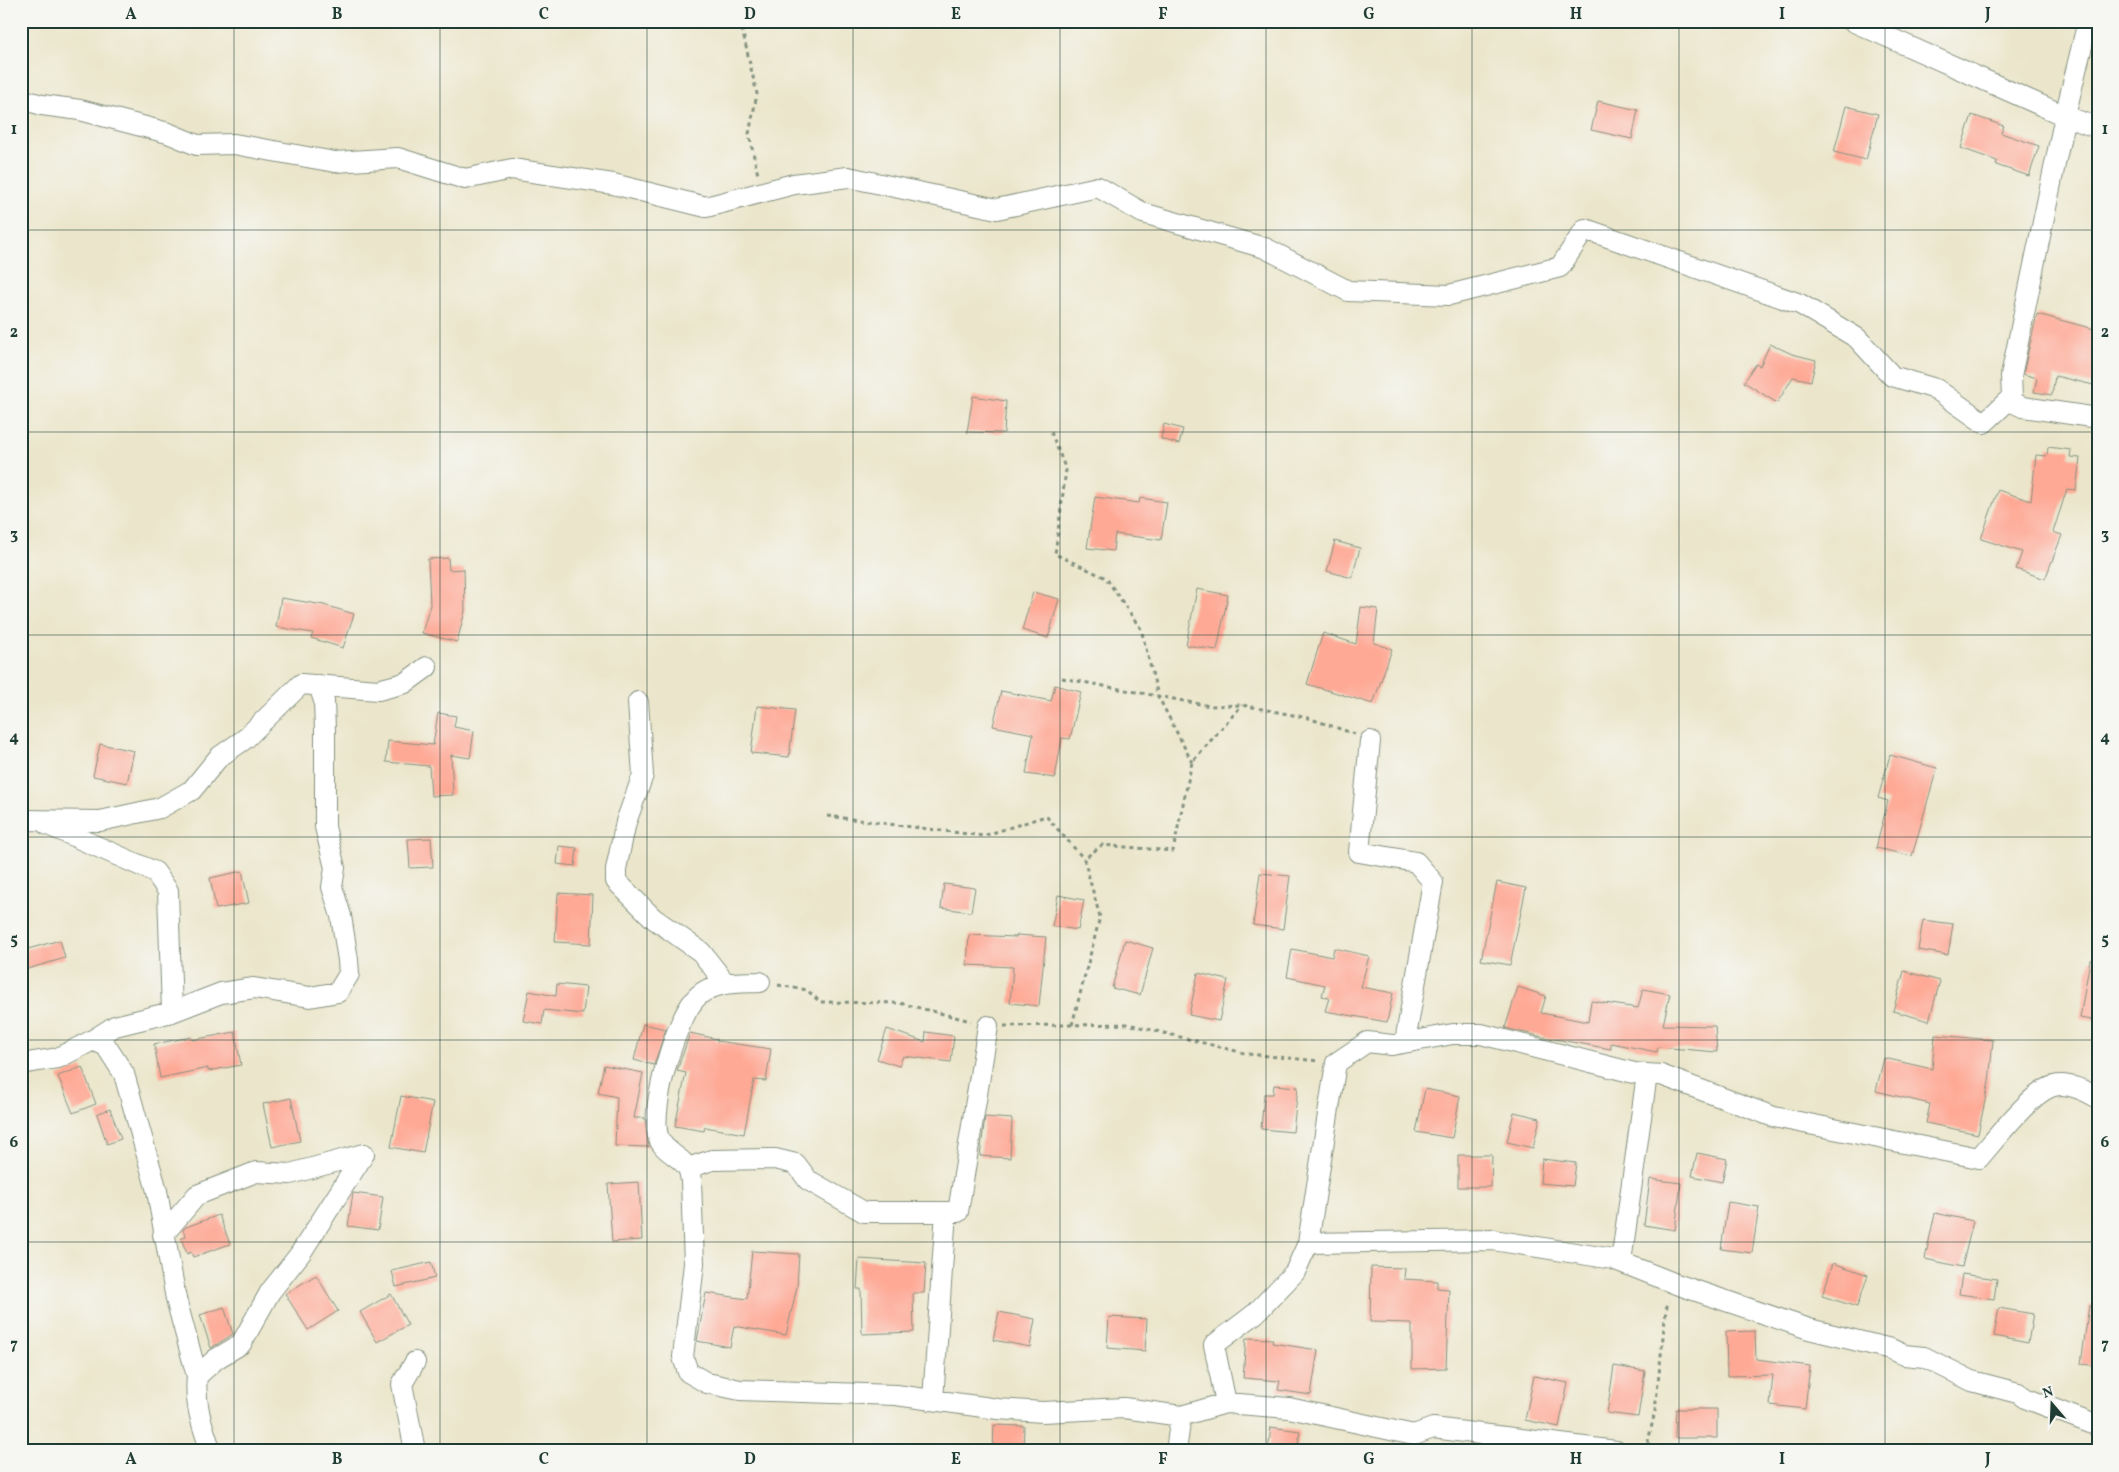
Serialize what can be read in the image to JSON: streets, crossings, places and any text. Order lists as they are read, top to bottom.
{
  "north": "top",
  "grid": {
    "columns": [
      "A",
      "B",
      "C",
      "D",
      "E",
      "F",
      "G",
      "H",
      "I",
      "J"
    ],
    "rows": [
      "1",
      "2",
      "3",
      "4",
      "5",
      "6",
      "7"
    ]
  }
}
